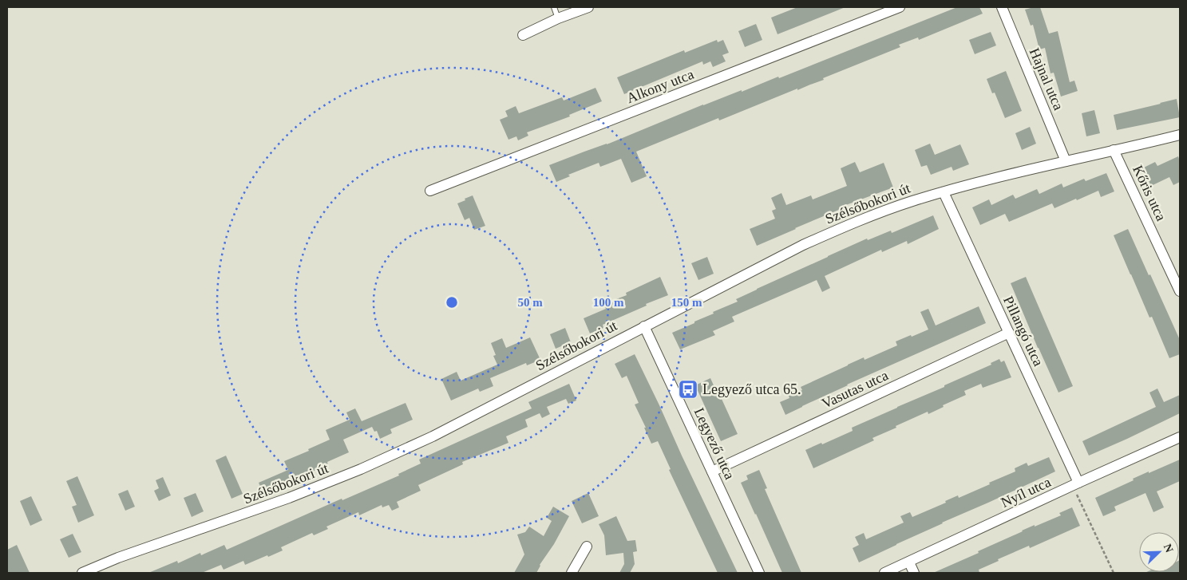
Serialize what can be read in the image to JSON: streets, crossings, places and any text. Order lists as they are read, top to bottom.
{
  "streets": {
    "street": [
      "Hajnal utca",
      "Alkony utca",
      "Kőris utca",
      "Szélsőbokori út",
      "Pillangó utca",
      "Vasutas utca",
      "Legyező utca",
      "Nyíl utca"
    ]
  },
  "crossings": [
    ["Hajnal utca", "Szélsőbokori út"],
    ["Kőris utca", "Szélsőbokori út"],
    ["Szélsőbokori út", "Pillangó utca"],
    ["Szélsőbokori út", "Legyező utca"],
    ["Pillangó utca", "Vasutas utca"],
    ["Pillangó utca", "Nyíl utca"],
    ["Vasutas utca", "Legyező utca"]
  ],
  "places": {
    "bus stop": ["Legyező utca 65."]
  },
  "north": "top right",
  "rings": ["50 m", "100 m", "150 m"]
}
